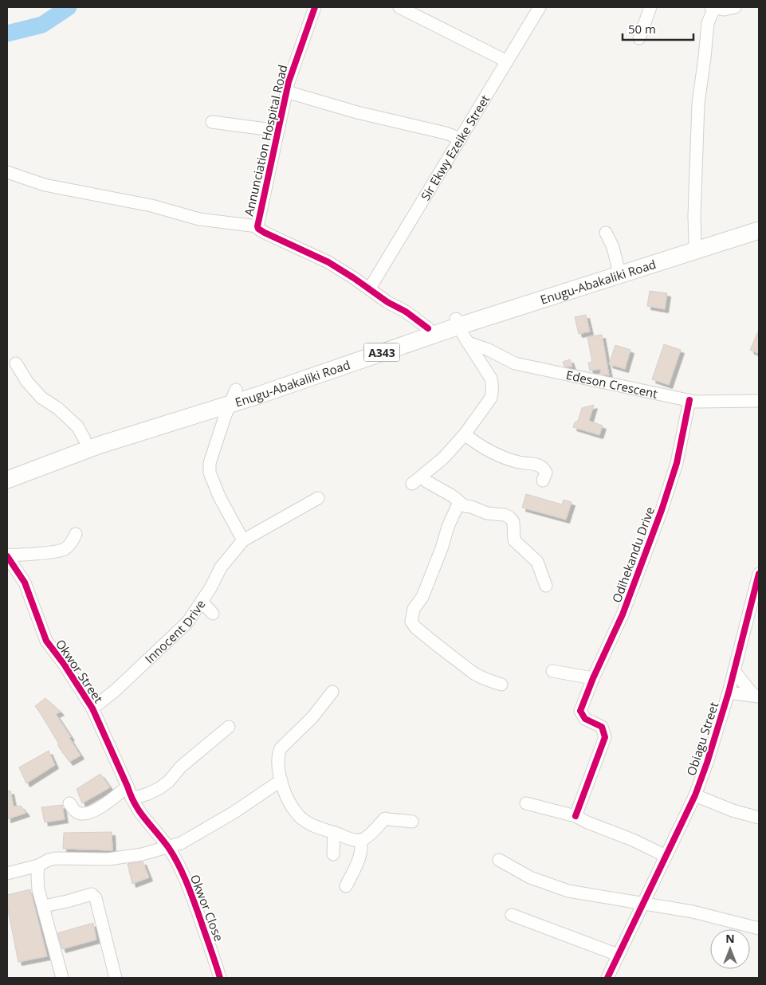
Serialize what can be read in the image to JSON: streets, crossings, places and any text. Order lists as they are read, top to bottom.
{
  "streets": {
    "highway": ["Enugu-Abakaliki Road", "A343"],
    "street": [
      "Annunciation Hospital Road",
      "Sir Ekwy Ezeike Street",
      "Edeson Crescent",
      "Odihekandu Drive",
      "Innocent Drive",
      "Okwor Street",
      "Obiagu Street",
      "Okwor Close"
    ]
  },
  "crossings": [
    ["Annunciation Hospital Road", "Sir Ekwy Ezeike Street"],
    ["Annunciation Hospital Road", "Enugu-Abakaliki Road"],
    ["Edeson Crescent", "Odihekandu Drive"],
    ["Innocent Drive", "Okwor Street"],
    ["Okwor Street", "Okwor Close"]
  ],
  "scale_bar": "50 m",
  "north": "top"
}
